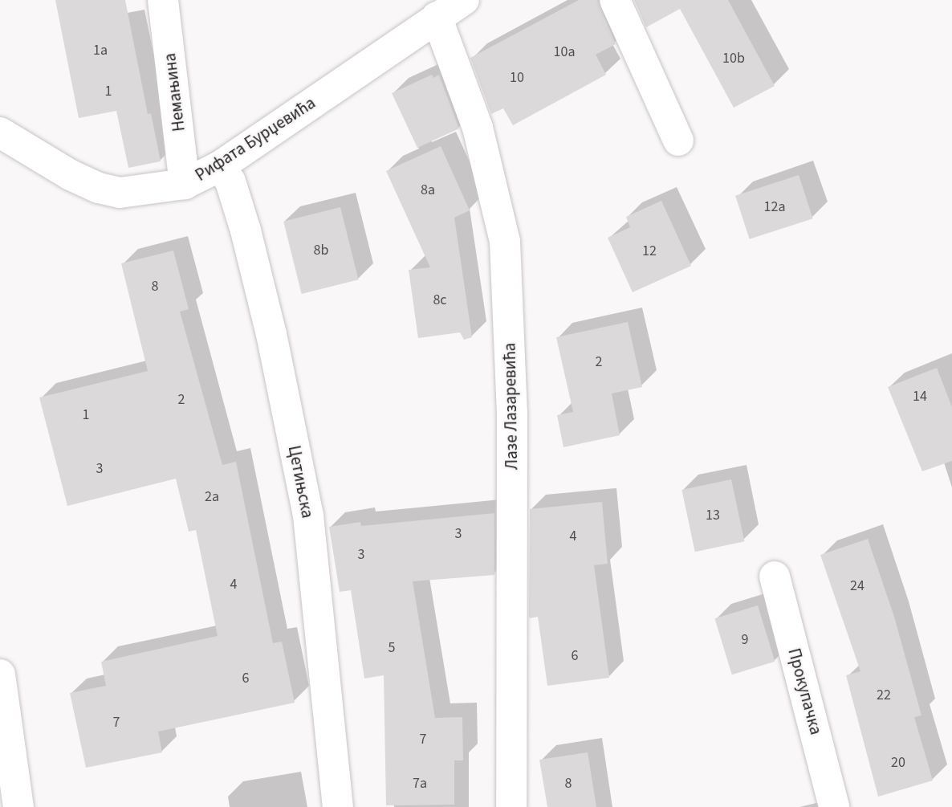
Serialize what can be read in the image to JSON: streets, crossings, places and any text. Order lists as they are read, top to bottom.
{
  "streets": {
    "street": [
      "Немањина",
      "Рифата Бурџевића",
      "Лазе Лазаревића",
      "Цетињска",
      "Прокупачка"
    ]
  },
  "crossings": [
    ["Немањина", "Рифата Бурџевића"],
    ["Рифата Бурџевића", "Лазе Лазаревића"],
    ["Рифата Бурџевића", "Цетињска"]
  ],
  "house_numbers": [
    "1a",
    "10a",
    "10b",
    "10",
    "1",
    "8a",
    "12a",
    "8b",
    "12",
    "8",
    "8c",
    "2",
    "14",
    "2",
    "1",
    "3",
    "2a",
    "13",
    "3",
    "4",
    "3",
    "4",
    "24",
    "9",
    "5",
    "6",
    "6",
    "22",
    "7",
    "7",
    "20",
    "7a",
    "8"
  ]
}
